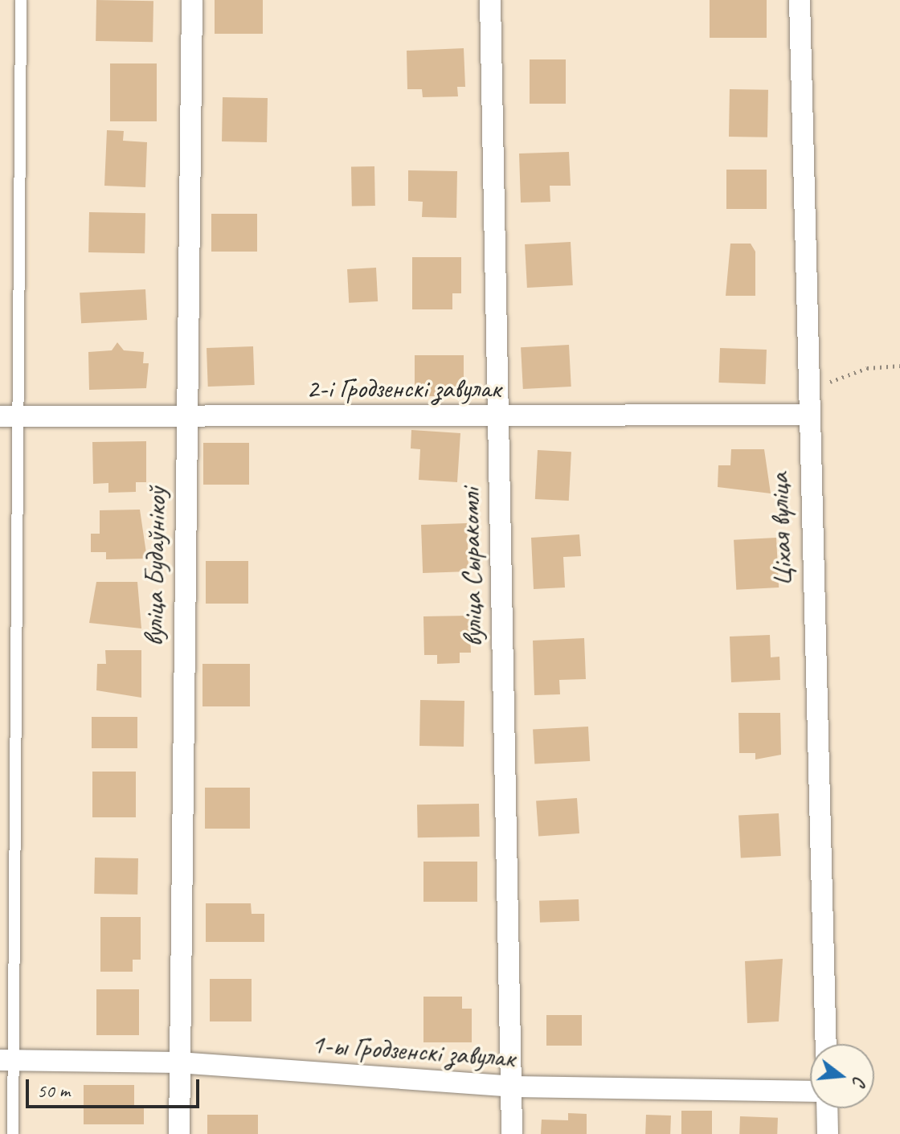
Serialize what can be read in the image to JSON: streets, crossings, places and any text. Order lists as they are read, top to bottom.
{
  "streets": {
    "street": [
      "2-і Гродзенскі завулак",
      "Ціхая вуліца",
      "вуліца Будаўнікоў",
      "вуліца Сыракомлі",
      "1-ы Гродзенскі завулак"
    ]
  },
  "crossings": [
    ["2-і Гродзенскі завулак", "Ціхая вуліца"],
    ["2-і Гродзенскі завулак", "вуліца Будаўнікоў"],
    ["2-і Гродзенскі завулак", "вуліца Сыракомлі"],
    ["вуліца Будаўнікоў", "1-ы Гродзенскі завулак"],
    ["вуліца Сыракомлі", "1-ы Гродзенскі завулак"]
  ],
  "scale_bar": "50 m",
  "north": "right"
}
